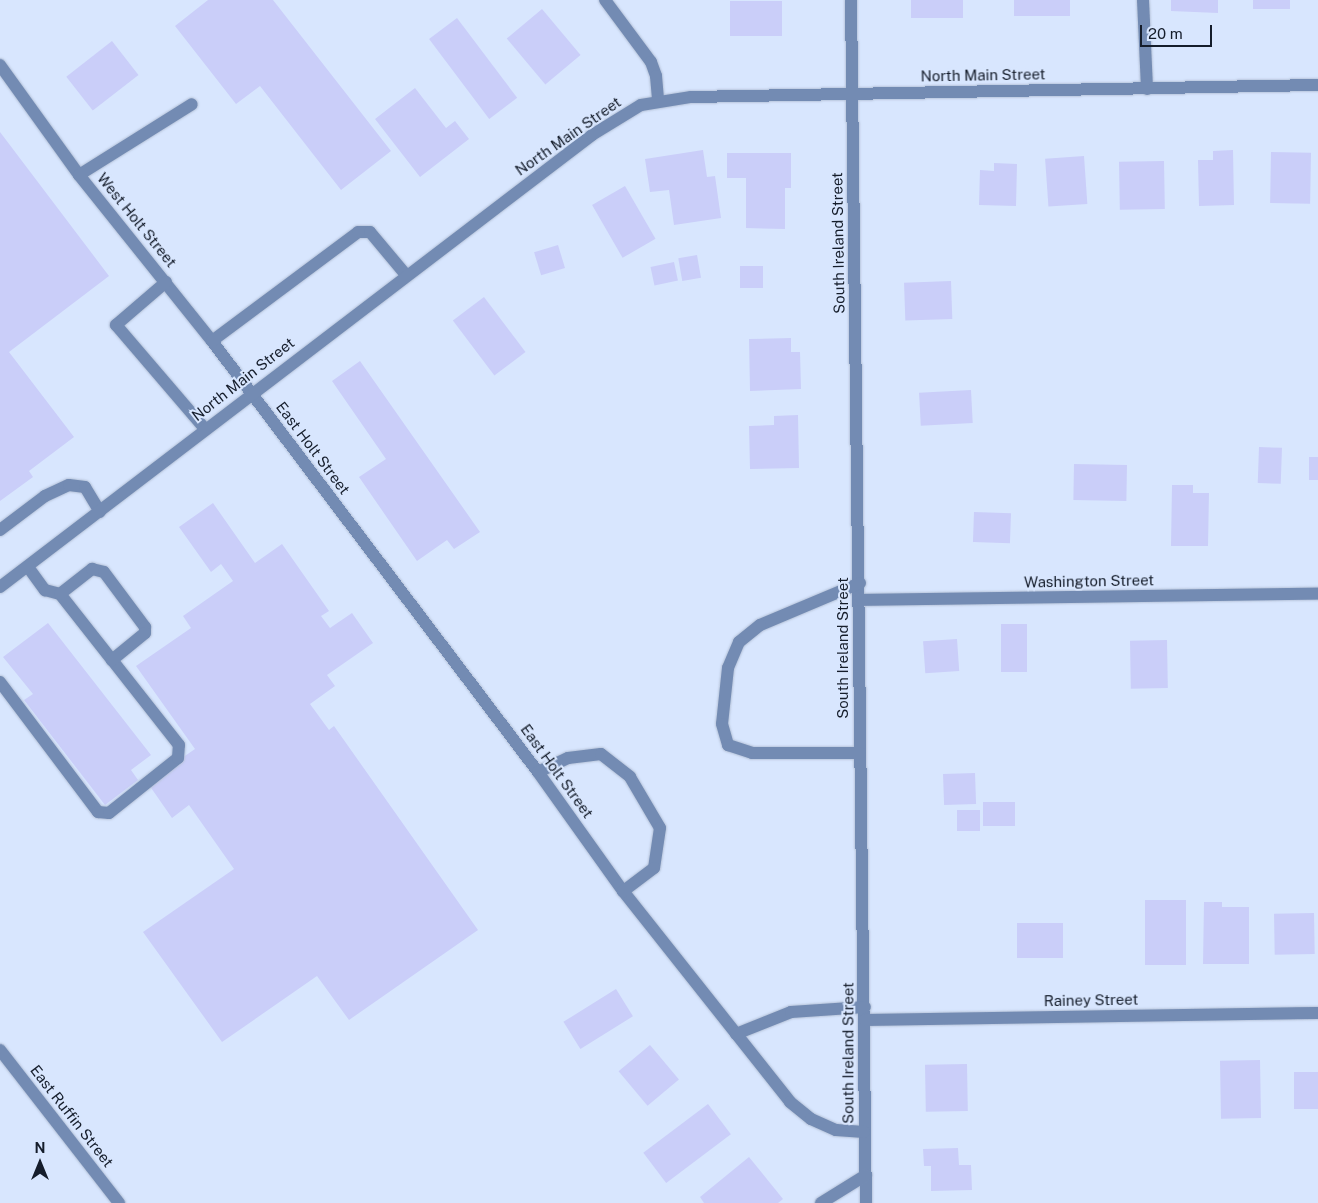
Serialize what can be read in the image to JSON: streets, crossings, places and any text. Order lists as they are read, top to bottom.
{
  "streets": {
    "street": [
      "North Main Street",
      "West Holt Street",
      "South Ireland Street",
      "East Holt Street",
      "Washington Street",
      "Rainey Street",
      "East Ruffin Street"
    ]
  },
  "crossings": [
    ["North Main Street", "West Holt Street"],
    ["North Main Street", "South Ireland Street"],
    ["North Main Street", "East Holt Street"],
    ["West Holt Street", "East Holt Street"],
    ["South Ireland Street", "East Holt Street"],
    ["South Ireland Street", "Washington Street"],
    ["South Ireland Street", "Rainey Street"],
    ["East Holt Street", "Rainey Street"]
  ],
  "scale_bar": "20 m",
  "north": "top"
}
